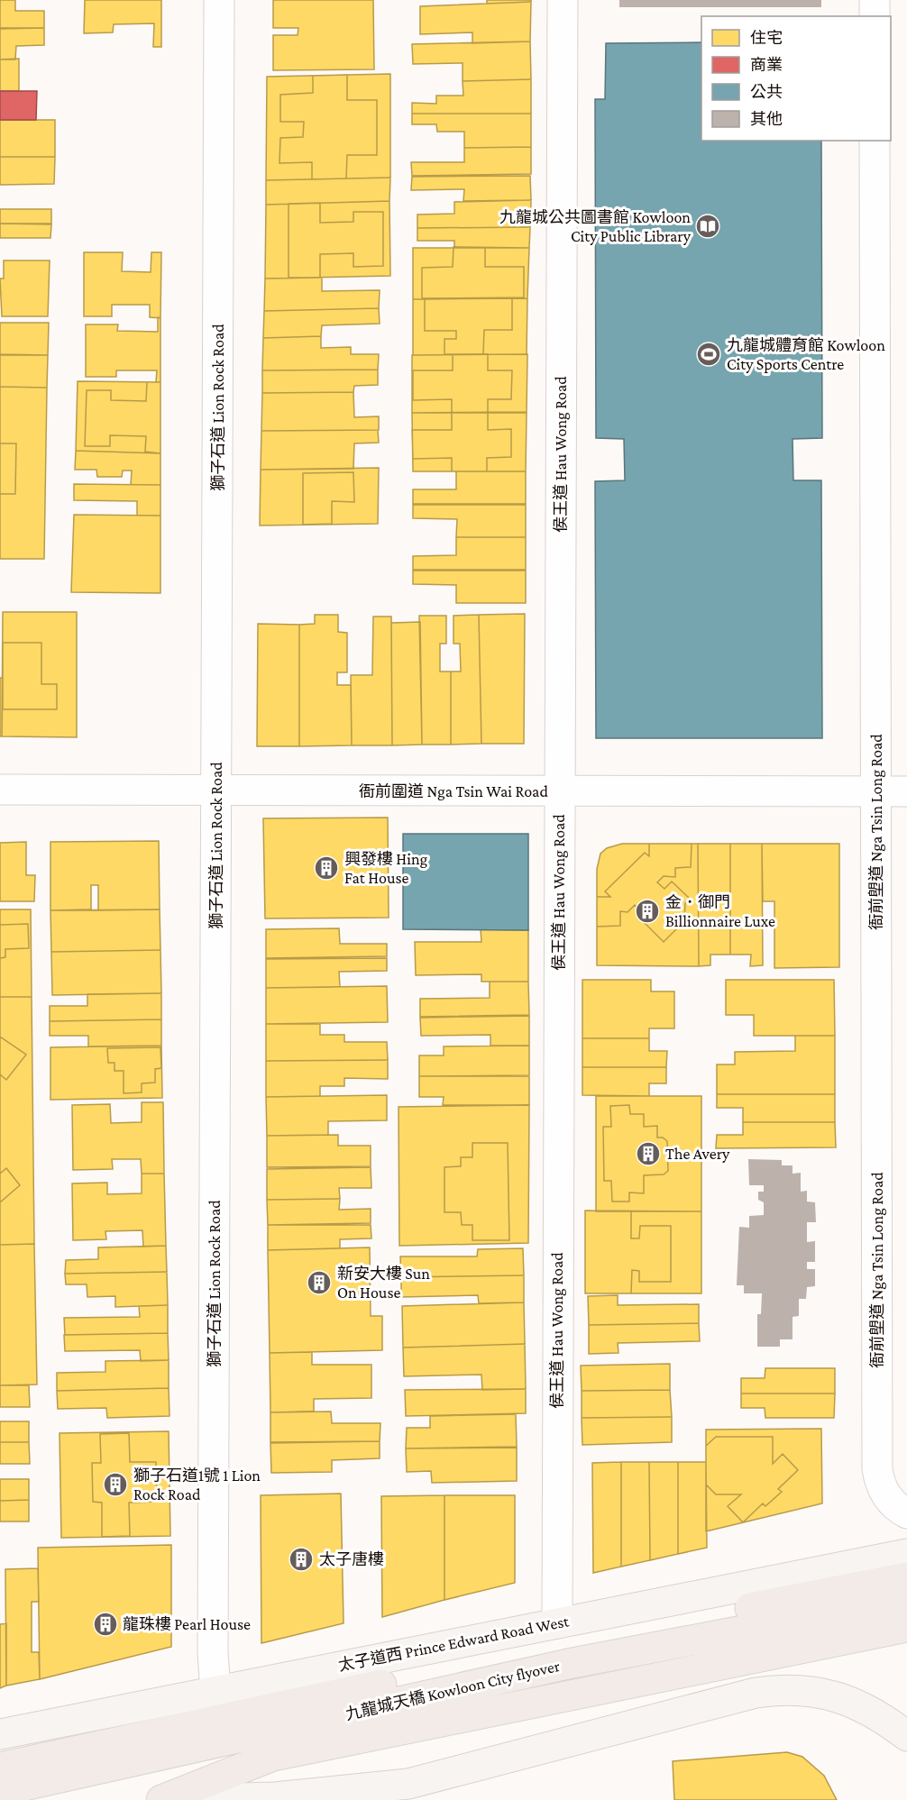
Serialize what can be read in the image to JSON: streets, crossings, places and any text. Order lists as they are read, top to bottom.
{
  "streets": {
    "main road": ["太子道西 Prince Edward Road West", "九龍城天橋 Kowloon City flyover"],
    "street": [
      "獅子石道 Lion Rock Road",
      "侯王道 Hau Wong Road",
      "衙前圍道 Nga Tsin Wai Road",
      "衙前塱道 Nga Tsin Long Road"
    ]
  },
  "crossings": [
    ["獅子石道 Lion Rock Road", "衙前圍道 Nga Tsin Wai Road"],
    ["獅子石道 Lion Rock Road", "太子道西 Prince Edward Road West"],
    ["侯王道 Hau Wong Road", "衙前圍道 Nga Tsin Wai Road"],
    ["侯王道 Hau Wong Road", "太子道西 Prince Edward Road West"],
    ["衙前圍道 Nga Tsin Wai Road", "衙前塱道 Nga Tsin Long Road"]
  ],
  "places": {
    "library": ["九龍城公共圖書館 Kowloon City Public Library"],
    "sports": ["九龍城體育館 Kowloon City Sports Centre"],
    "building": [
      "興發樓 Hing Fat House",
      "金．御門 Billionnaire Luxe",
      "The Avery",
      "新安大樓 Sun On House",
      "獅子石道1號 1 Lion Rock Road",
      "太子唐樓",
      "龍珠樓 Pearl House"
    ]
  },
  "legend": [
    "住宅",
    "商業",
    "公共",
    "其他"
  ]
}
